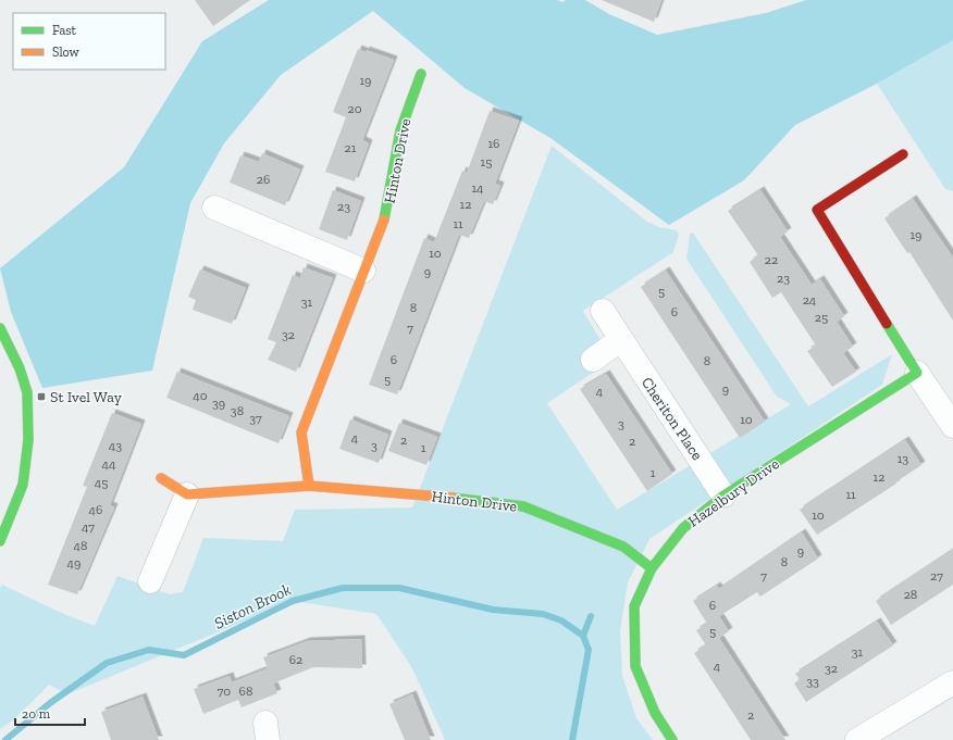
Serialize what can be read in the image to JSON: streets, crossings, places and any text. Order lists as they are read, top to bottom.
{
  "streets": {
    "street": ["Hinton Drive", "Cheriton Place", "Hazelbury Drive"]
  },
  "crossings": [
    ["Hinton Drive", "Hazelbury Drive"],
    ["Cheriton Place", "Hazelbury Drive"]
  ],
  "water": ["Siston Brook"],
  "places": {
    "transit": ["St Ivel Way"]
  },
  "house_numbers": [
    "19",
    "20",
    "16",
    "21",
    "15",
    "26",
    "14",
    "12",
    "23",
    "11",
    "19",
    "10",
    "22",
    "9",
    "23",
    "5",
    "24",
    "31",
    "8",
    "6",
    "25",
    "7",
    "32",
    "6",
    "8",
    "5",
    "9",
    "4",
    "40",
    "39",
    "38",
    "37",
    "10",
    "3",
    "4",
    "2",
    "2",
    "43",
    "3",
    "1",
    "13",
    "44",
    "1",
    "12",
    "45",
    "11",
    "46",
    "10",
    "47",
    "48",
    "9",
    "8",
    "49",
    "7",
    "27",
    "28",
    "6",
    "5",
    "31",
    "62",
    "4",
    "32",
    "33",
    "70",
    "68",
    "2"
  ],
  "legend": ["Fast", "Slow"],
  "scale_bar": "20 m"
}
